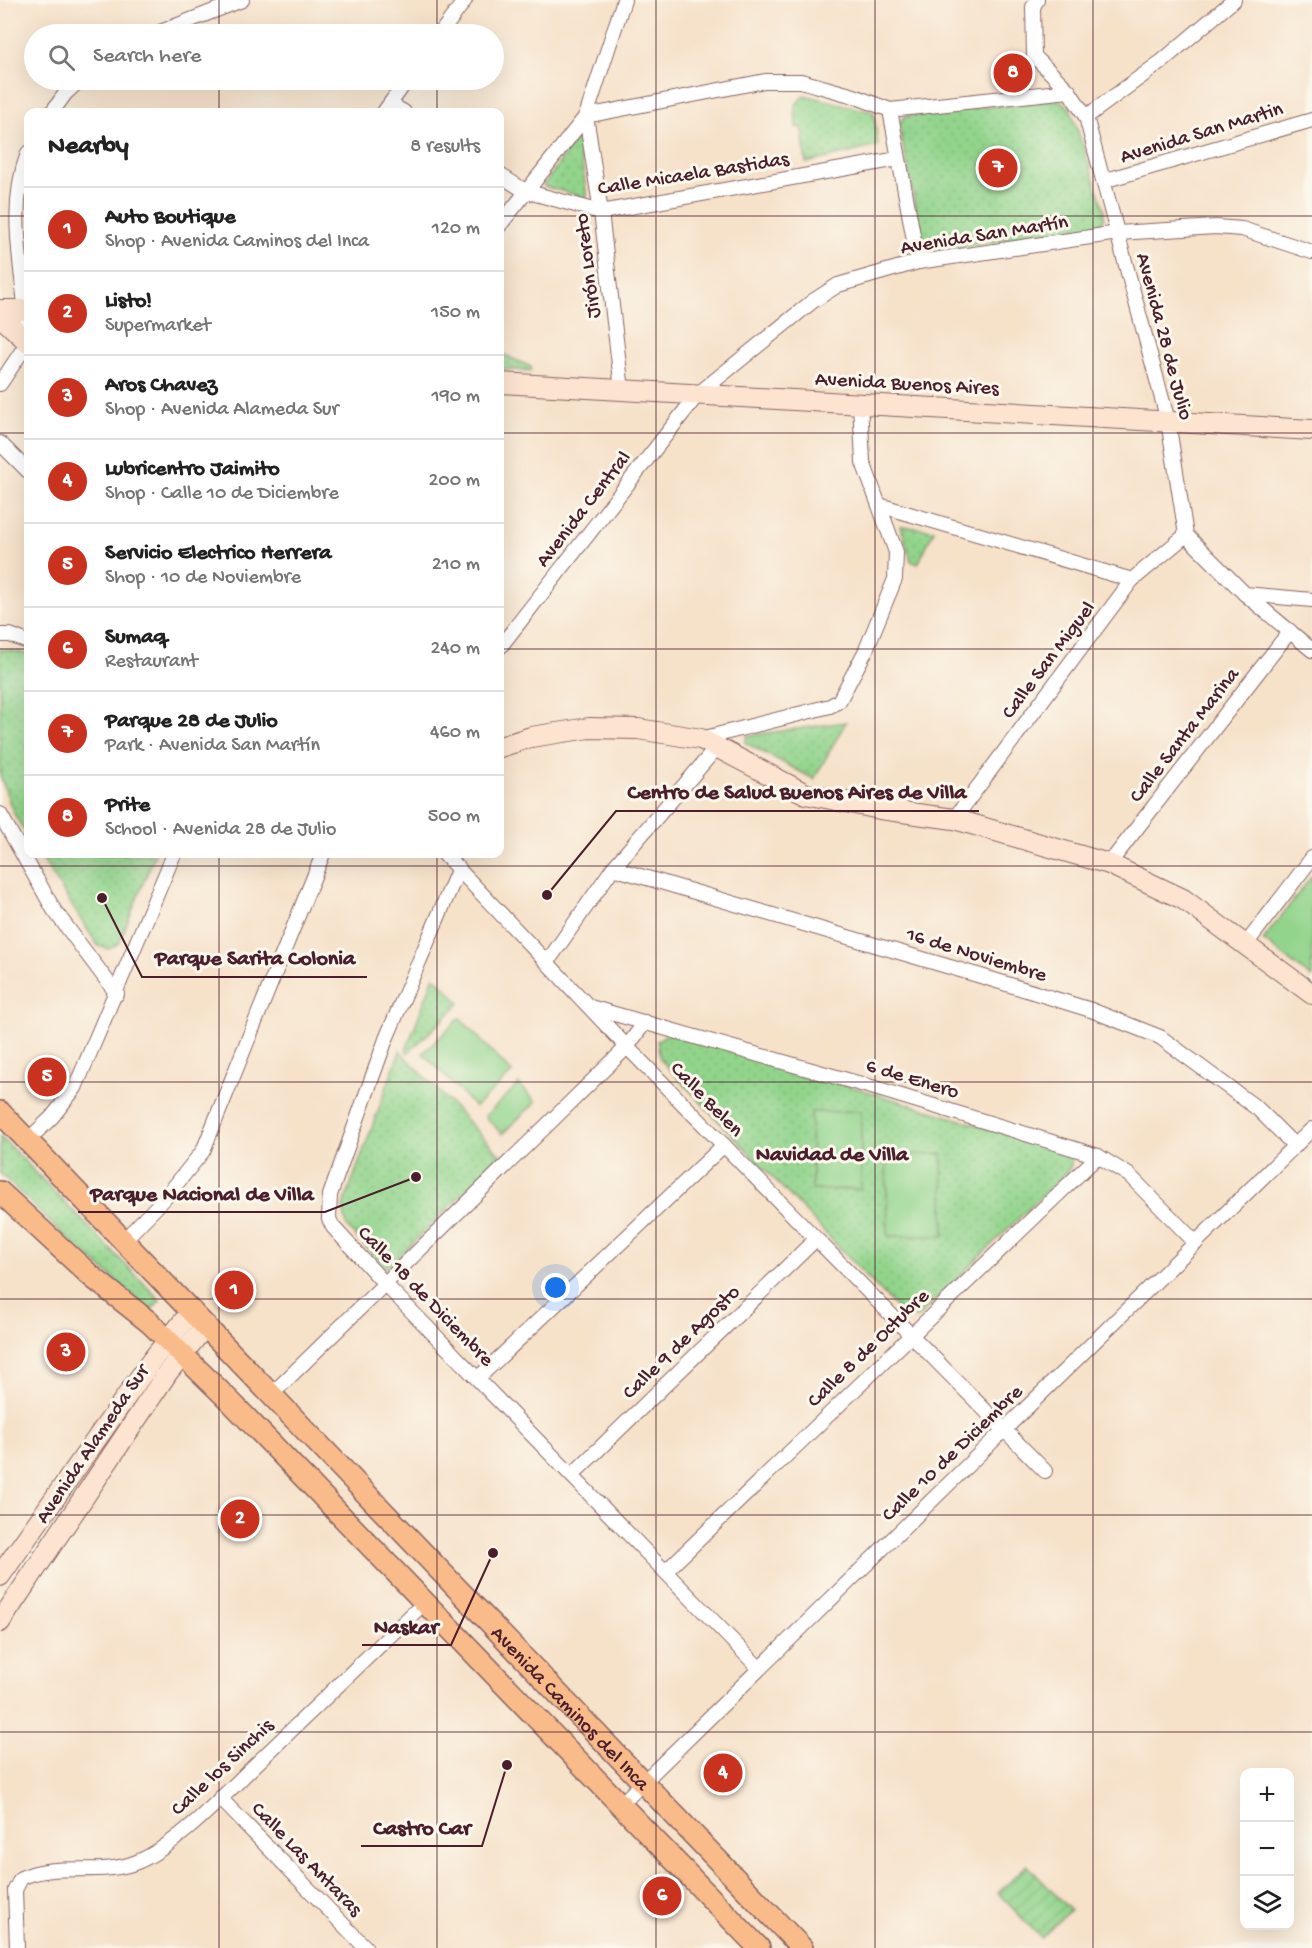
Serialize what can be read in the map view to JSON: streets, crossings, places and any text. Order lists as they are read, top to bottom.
{
  "streets": {
    "main road": ["Avenida Caminos del Inca"],
    "street": [
      "Avenida San Martin",
      "Calle Micaela Bastidas",
      "Avenida San Martín",
      "Jirón Loreto",
      "Avenida 28 de Julio",
      "Avenida Buenos Aires",
      "Avenida Central",
      "Calle San Miguel",
      "Calle Santa Marina",
      "16 de Noviembre",
      "6 de Enero",
      "Calle Belen",
      "Calle 18 de Diciembre",
      "Calle 9 de Agosto",
      "Calle 8 de Octubre",
      "Avenida Alameda Sur",
      "Calle 10 de Diciembre",
      "Calle los Sinchis",
      "Calle Las Antaras"
    ]
  },
  "crossings": [
    ["Avenida San Martin", "Avenida 28 de Julio"],
    ["Calle Micaela Bastidas", "Jirón Loreto"],
    ["Avenida San Martín", "Avenida 28 de Julio"],
    ["Avenida San Martín", "Avenida Buenos Aires"],
    ["Avenida San Martín", "Avenida Central"],
    ["Jirón Loreto", "Avenida Buenos Aires"],
    ["Avenida 28 de Julio", "Avenida Buenos Aires"],
    ["Avenida 28 de Julio", "Calle San Miguel"],
    ["Avenida Buenos Aires", "Avenida Central"],
    ["16 de Noviembre", "Calle 10 de Diciembre"],
    ["6 de Enero", "Calle Belen"],
    ["6 de Enero", "Calle 8 de Octubre"],
    ["6 de Enero", "Calle 10 de Diciembre"],
    ["Calle Belen", "Calle 18 de Diciembre"],
    ["Calle Belen", "Calle 9 de Agosto"],
    ["Calle Belen", "Calle 8 de Octubre"],
    ["Calle Belen", "Calle 10 de Diciembre"],
    ["Calle 18 de Diciembre", "Calle 9 de Agosto"],
    ["Calle 18 de Diciembre", "Calle 8 de Octubre"],
    ["Calle 18 de Diciembre", "Calle 10 de Diciembre"],
    ["Avenida Alameda Sur", "Avenida Caminos del Inca"],
    ["Calle 10 de Diciembre", "Avenida Caminos del Inca"],
    ["Avenida Caminos del Inca", "Calle los Sinchis"],
    ["Calle los Sinchis", "Calle Las Antaras"]
  ],
  "districts": ["Navidad de Villa"],
  "places": [
    "Centro de Salud Buenos Aires de Villa",
    "Parque Sarita Colonia",
    "Parque Nacional de Villa",
    "Naskar",
    "Castro Car"
  ],
  "page": {
    "search": "Search here",
    "pins": [
      "8",
      "7",
      "5",
      "1",
      "3",
      "2",
      "4",
      "6"
    ],
    "heading": ["Nearby", "8 results"],
    "list": [
      {
        "mark": "1",
        "name": "Auto Boutique",
        "note": "Shop · Avenida Caminos del Inca",
        "value": "120 m"
      },
      {
        "mark": "2",
        "name": "Listo!",
        "note": "Supermarket",
        "value": "150 m"
      },
      {
        "mark": "3",
        "name": "Aros Chavez",
        "note": "Shop · Avenida Alameda Sur",
        "value": "190 m"
      },
      {
        "mark": "4",
        "name": "Lubricentro Jaimito",
        "note": "Shop · Calle 10 de Diciembre",
        "value": "200 m"
      },
      {
        "mark": "5",
        "name": "Servicio Electrico Herrera",
        "note": "Shop · 10 de Noviembre",
        "value": "210 m"
      },
      {
        "mark": "6",
        "name": "Sumaq",
        "note": "Restaurant",
        "value": "240 m"
      },
      {
        "mark": "7",
        "name": "Parque 28 de Julio",
        "note": "Park · Avenida San Martín",
        "value": "460 m"
      },
      {
        "mark": "8",
        "name": "Prite",
        "note": "School · Avenida 28 de Julio",
        "value": "500 m"
      }
    ],
    "map_buttons": ["+", "−"]
  }
}
